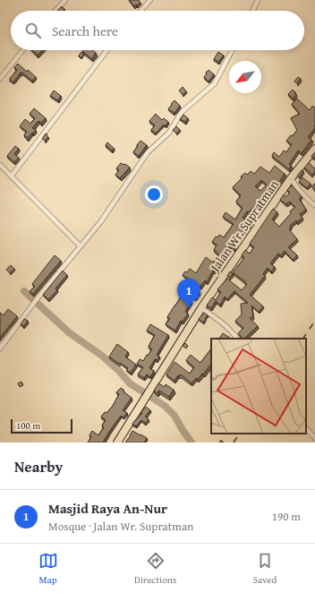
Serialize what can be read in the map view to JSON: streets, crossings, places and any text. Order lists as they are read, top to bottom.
{
  "streets": {
    "main road": ["Jalan Wr. Supratman"]
  },
  "scale_bar": "100 m",
  "north": "bottom left",
  "page": {
    "search": "Search here",
    "pins": "1",
    "scale": "100 m",
    "heading": "Nearby",
    "list": [
      {
        "mark": "1",
        "name": "Masjid Raya An-Nur",
        "note": "Mosque · Jalan Wr. Supratman",
        "value": "190 m"
      }
    ],
    "nav": ["Map", "Directions", "Saved"]
  }
}
